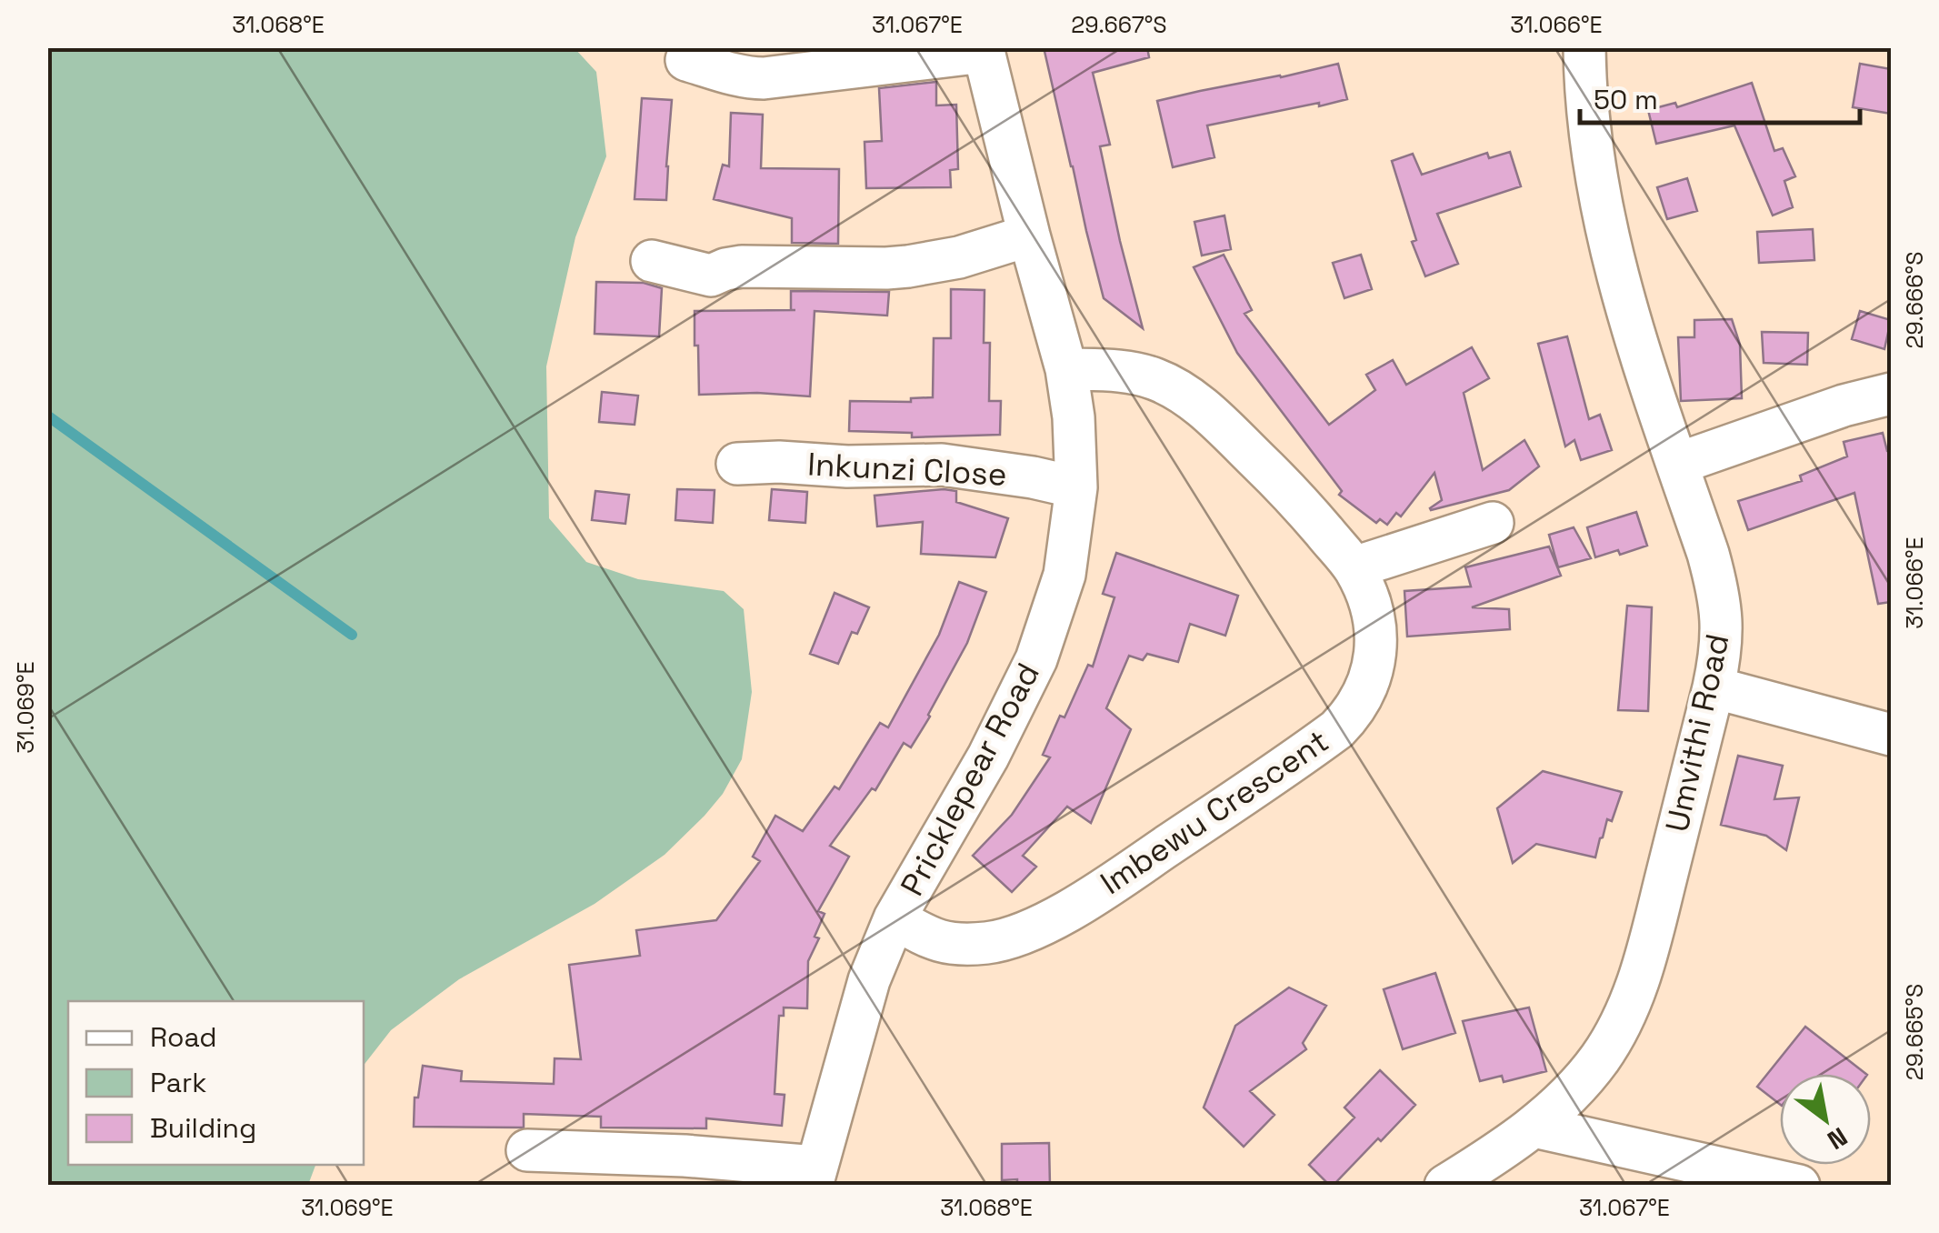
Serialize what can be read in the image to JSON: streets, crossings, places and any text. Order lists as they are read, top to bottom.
{
  "streets": {
    "street": [
      "Inkunzi Close",
      "Umvithi Road",
      "Pricklepear Road",
      "Imbewu Crescent"
    ]
  },
  "crossings": [
    ["Inkunzi Close", "Pricklepear Road"],
    ["Pricklepear Road", "Imbewu Crescent"]
  ],
  "legend": ["Road", "Park", "Building"],
  "scale_bar": "50 m",
  "north": "bottom right",
  "coordinates": [
    "31.068°E",
    "31.067°E",
    "29.667°S",
    "31.066°E",
    "29.666°S",
    "31.069°E",
    "29.665°S"
  ]
}
